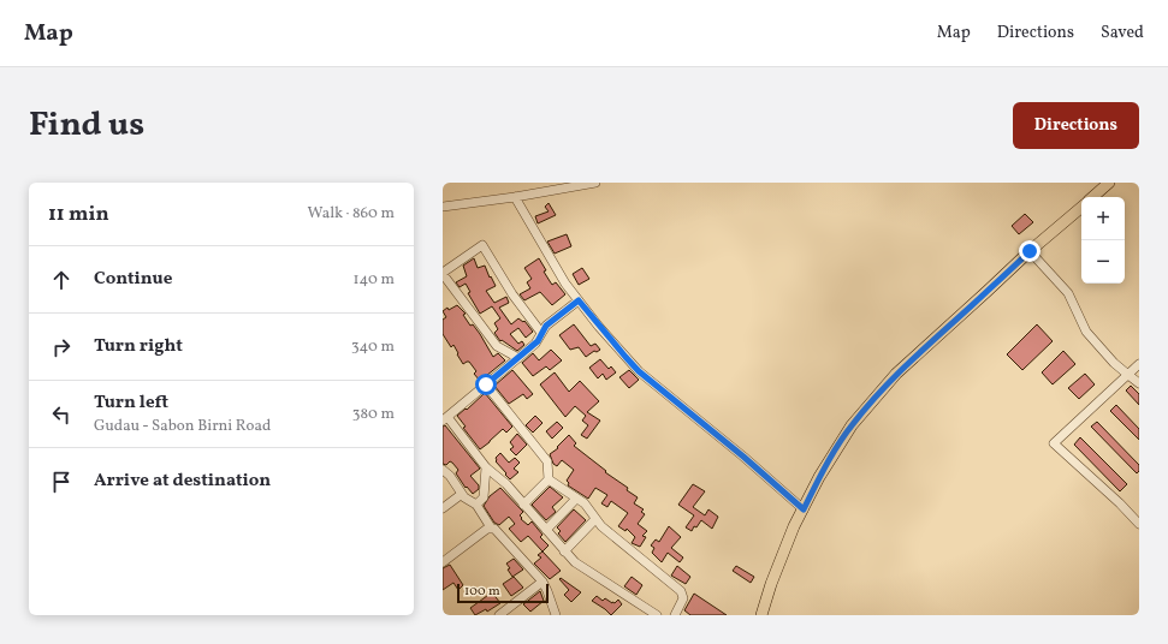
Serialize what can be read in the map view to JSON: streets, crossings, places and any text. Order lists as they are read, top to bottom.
{
  "scale_bar": "100 m",
  "page": {
    "header": "Map",
    "nav": ["Map", "Directions", "Saved"],
    "title": "Find us",
    "buttons": "Directions",
    "heading": ["11 min", "Walk · 860 m"],
    "map_buttons": ["+", "−"],
    "list": [
      ["Continue", "140 m"],
      ["Turn right", "340 m"],
      ["Turn left", "Gudau - Sabon Birni Road", "380 m"],
      "Arrive at destination"
    ],
    "scale": "100 m"
  }
}
